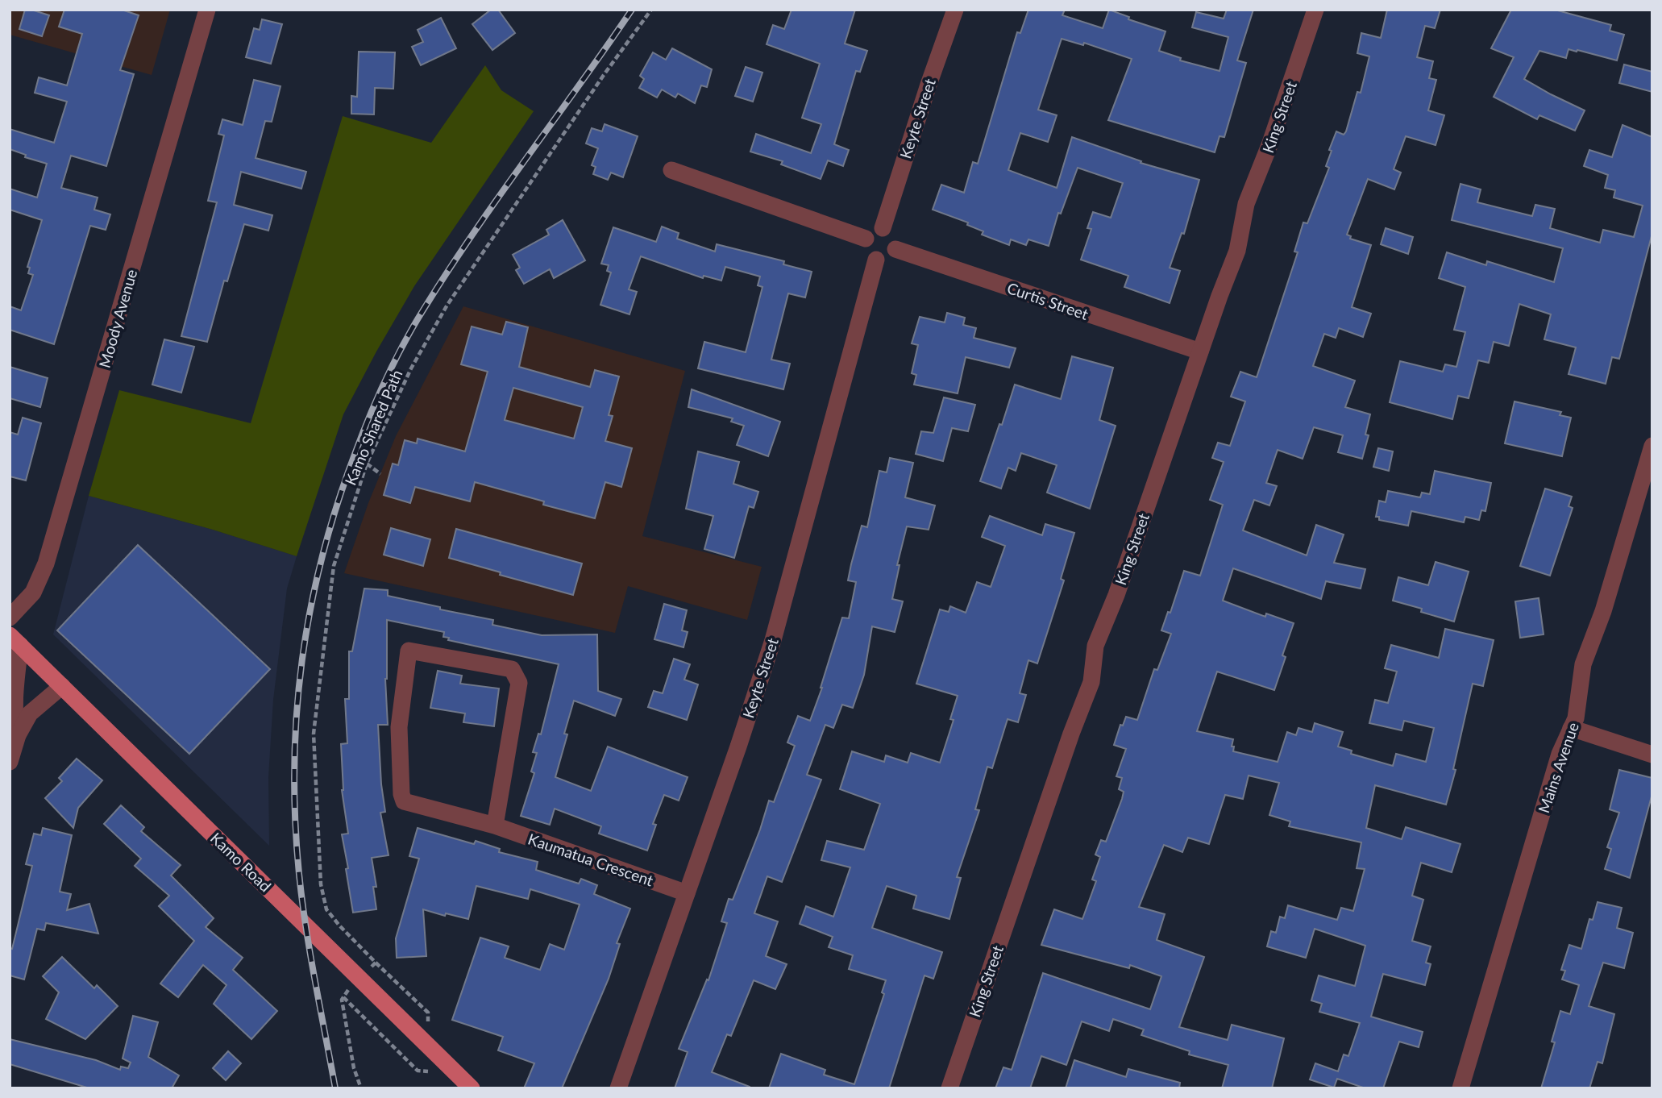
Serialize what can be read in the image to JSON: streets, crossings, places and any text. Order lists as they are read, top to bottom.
{
  "streets": {
    "main road": ["Kamo Road"],
    "street": [
      "King Street",
      "Keyte Street",
      "Curtis Street",
      "Moody Avenue",
      "Mains Avenue",
      "Kaumatua Crescent"
    ],
    "path": ["Kamo Shared Path"]
  },
  "crossings": [
    ["King Street", "Curtis Street"],
    ["Keyte Street", "Curtis Street"],
    ["Keyte Street", "Kaumatua Crescent"]
  ]
}
